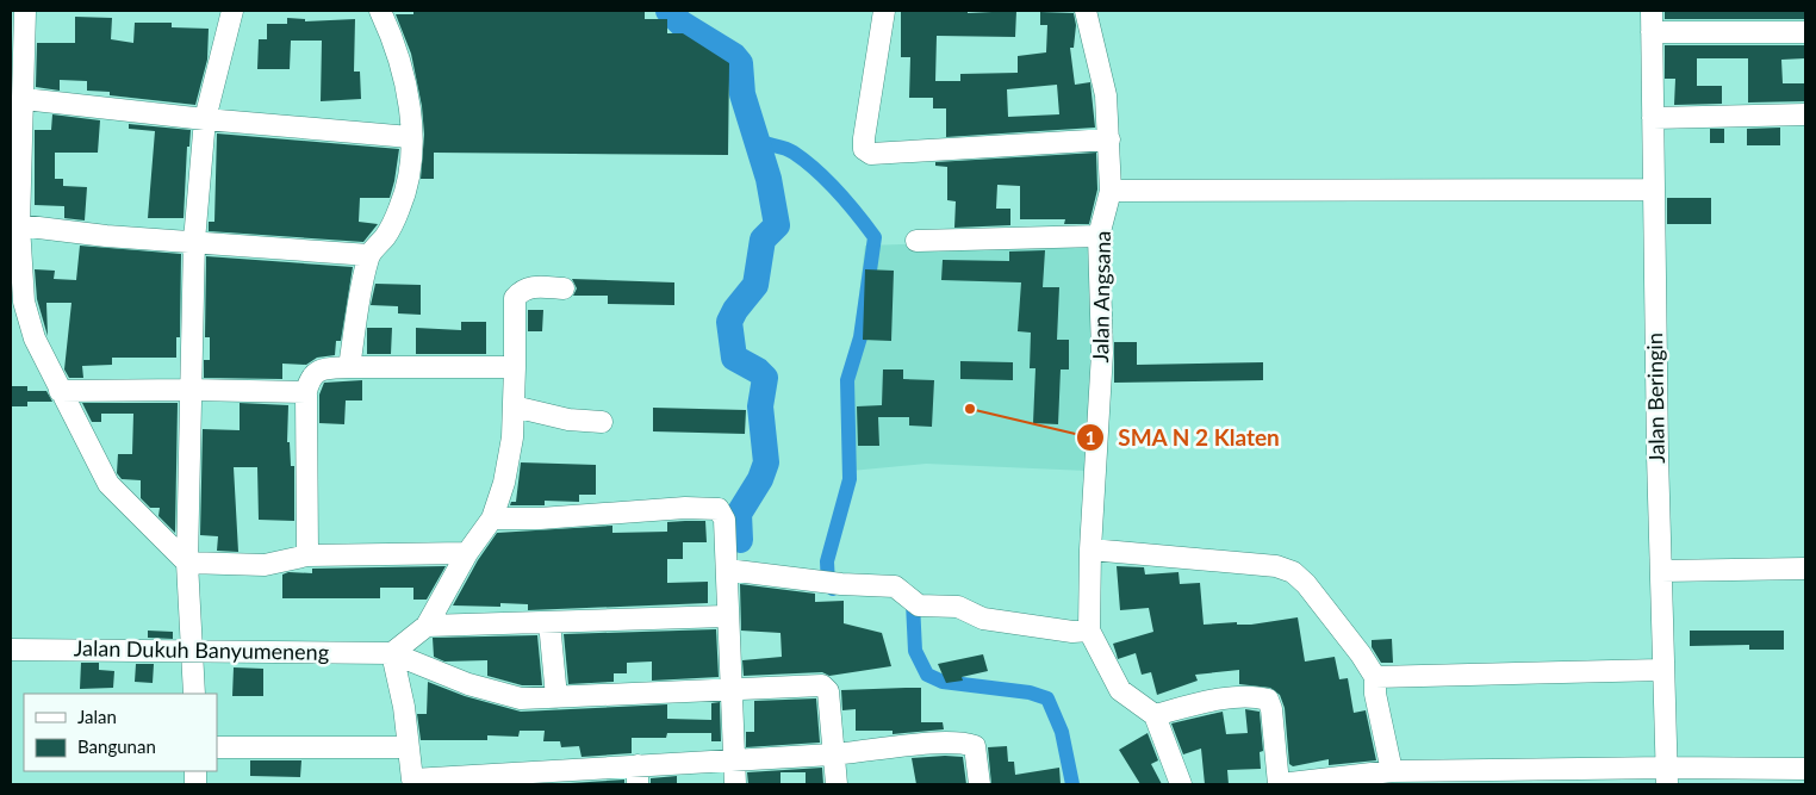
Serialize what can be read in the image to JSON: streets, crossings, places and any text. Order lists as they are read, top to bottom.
{
  "streets": {
    "street": ["Jalan Angsana", "Jalan Beringin", "Jalan Dukuh Banyumeneng"]
  },
  "places": ["SMA N 2 Klaten"],
  "legend": ["Jalan", "Bangunan"]
}
